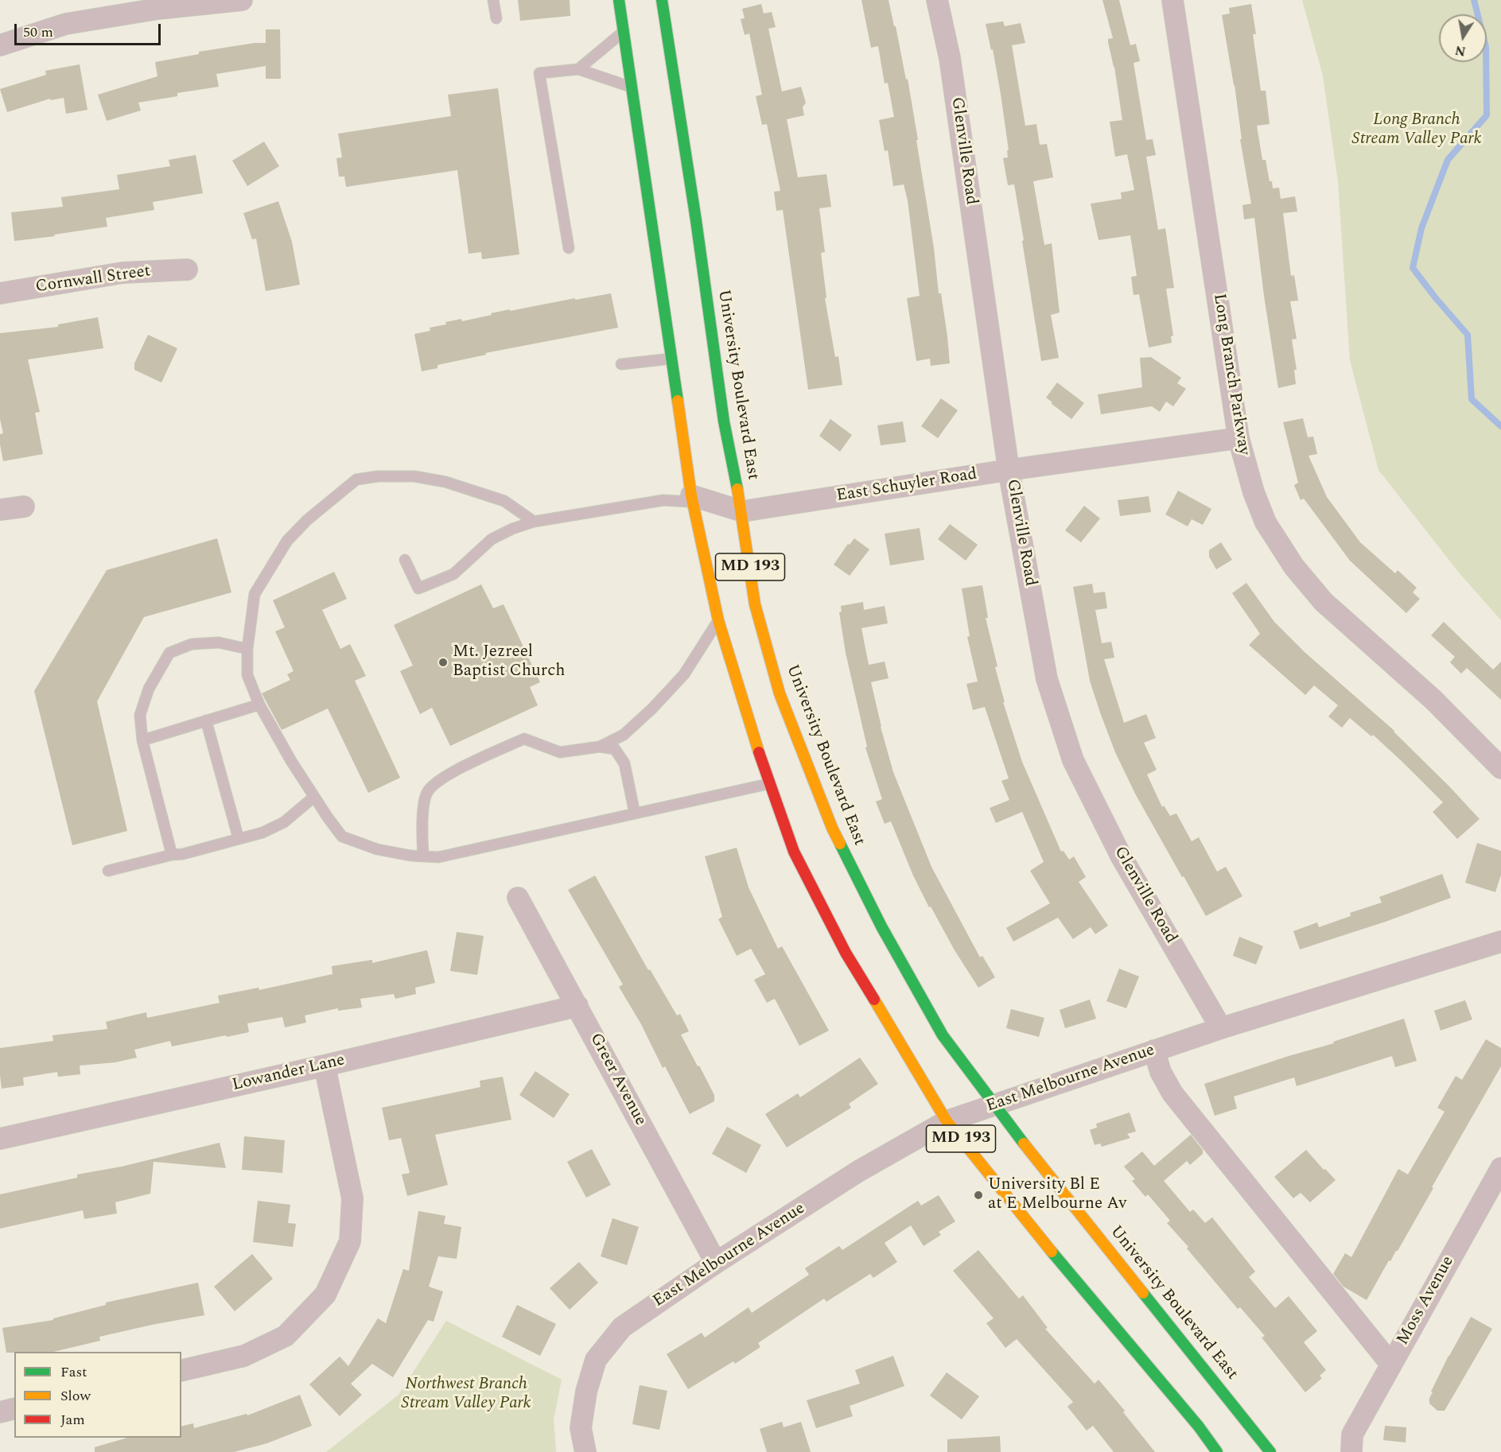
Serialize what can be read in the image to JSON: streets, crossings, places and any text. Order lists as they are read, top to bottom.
{
  "streets": {
    "main road": ["University Boulevard East", "MD 193"],
    "street": [
      "Glenville Road",
      "Cornwall Street",
      "Long Branch Parkway",
      "East Schuyler Road",
      "Lowander Lane",
      "East Melbourne Avenue",
      "Greer Avenue",
      "Moss Avenue"
    ]
  },
  "crossings": [
    ["Glenville Road", "East Schuyler Road"],
    ["Glenville Road", "East Melbourne Avenue"],
    ["Long Branch Parkway", "East Schuyler Road"],
    ["University Boulevard East", "East Schuyler Road"],
    ["University Boulevard East", "East Melbourne Avenue"],
    ["East Schuyler Road", "MD 193"],
    ["MD 193", "East Melbourne Avenue"],
    ["Lowander Lane", "Greer Avenue"],
    ["East Melbourne Avenue", "Greer Avenue"]
  ],
  "parks": ["Long Branch Stream Valley Park", "Northwest Branch Stream Valley Park"],
  "places": ["Mt. Jezreel Baptist Church", "University Bl E at E Melbourne Av"],
  "legend": ["Fast", "Slow", "Jam"],
  "scale_bar": "50 m",
  "north": "bottom"
}
